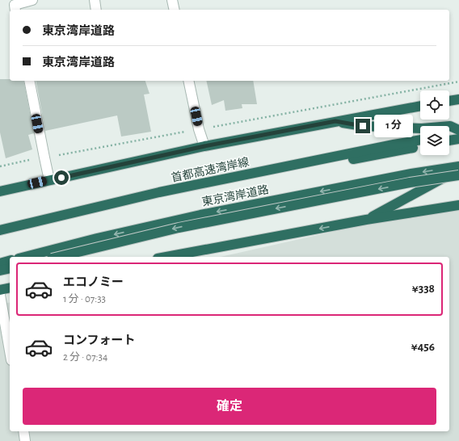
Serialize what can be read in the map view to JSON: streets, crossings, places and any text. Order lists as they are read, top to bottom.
{
  "streets": {
    "highway": ["首都高速湾岸線", "東京湾岸道路"]
  },
  "page": {
    "banner": ["東京湾岸道路", "東京湾岸道路"],
    "bubble": "1 分",
    "list": [
      {
        "name": "エコノミー",
        "note": "1 分 · 07:33",
        "value": "¥338"
      },
      {
        "name": "コンフォート",
        "note": "2 分 · 07:34",
        "value": "¥456"
      }
    ],
    "buttons": "確定"
  }
}
